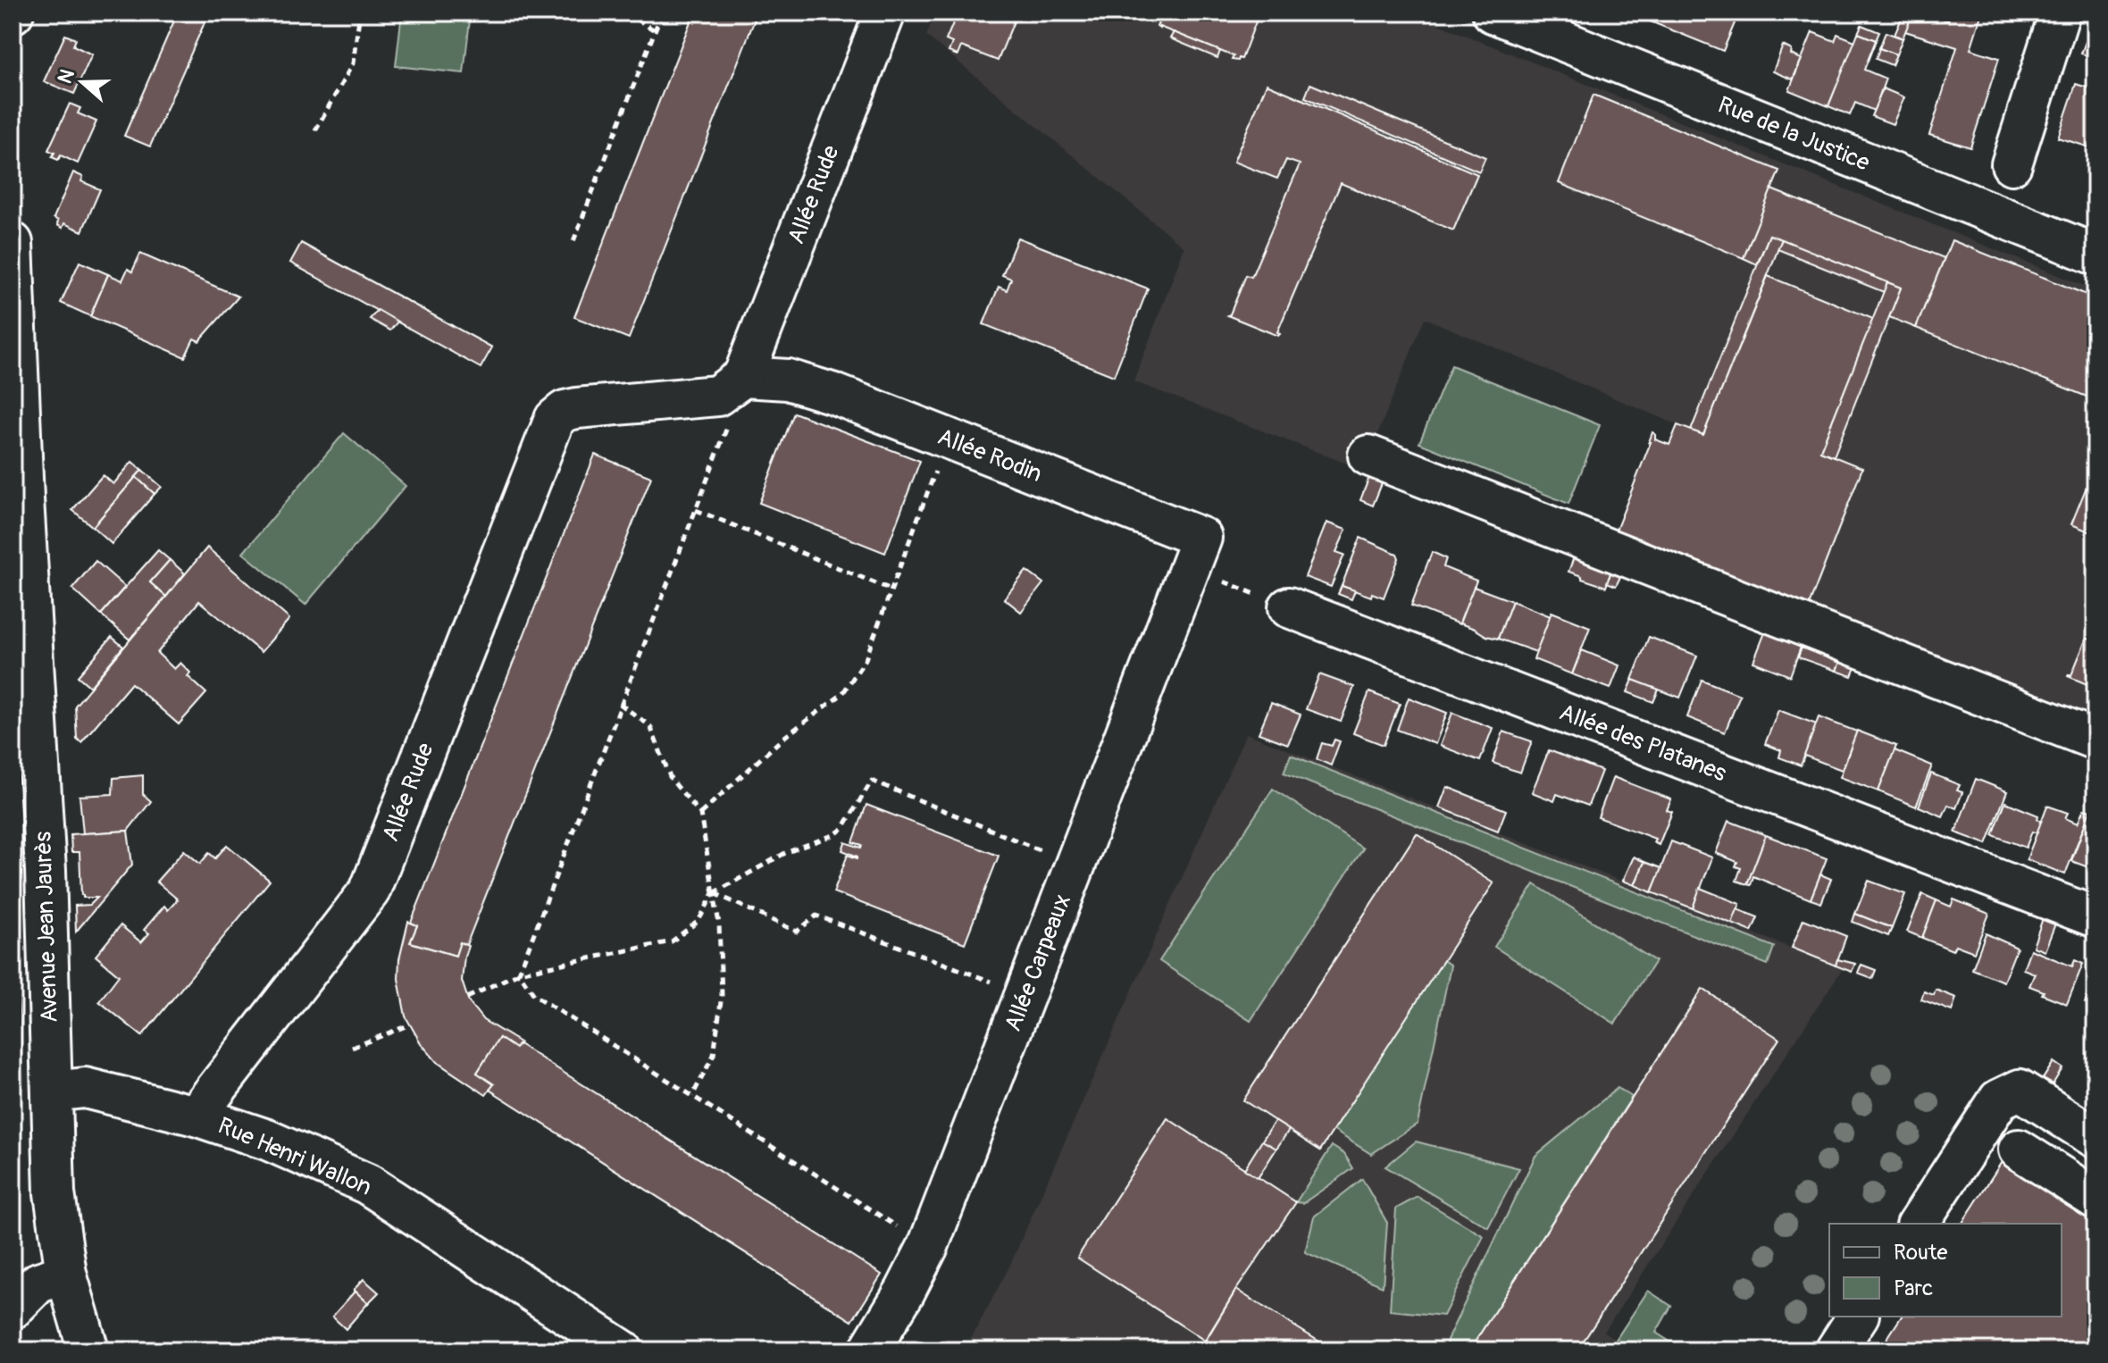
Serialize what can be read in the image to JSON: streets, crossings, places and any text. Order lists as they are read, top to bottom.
{
  "streets": {
    "street": [
      "Rue de la Justice",
      "Allée Rude",
      "Allée Rodin",
      "Allée des Platanes",
      "Avenue Jean Jaurès",
      "Allée Carpeaux",
      "Rue Henri Wallon"
    ]
  },
  "crossings": [
    ["Allée Rude", "Allée Rodin"],
    ["Allée Rude", "Rue Henri Wallon"],
    ["Allée Rodin", "Allée Carpeaux"],
    ["Avenue Jean Jaurès", "Rue Henri Wallon"]
  ],
  "legend": ["Route", "Parc"],
  "north": "left"
}
